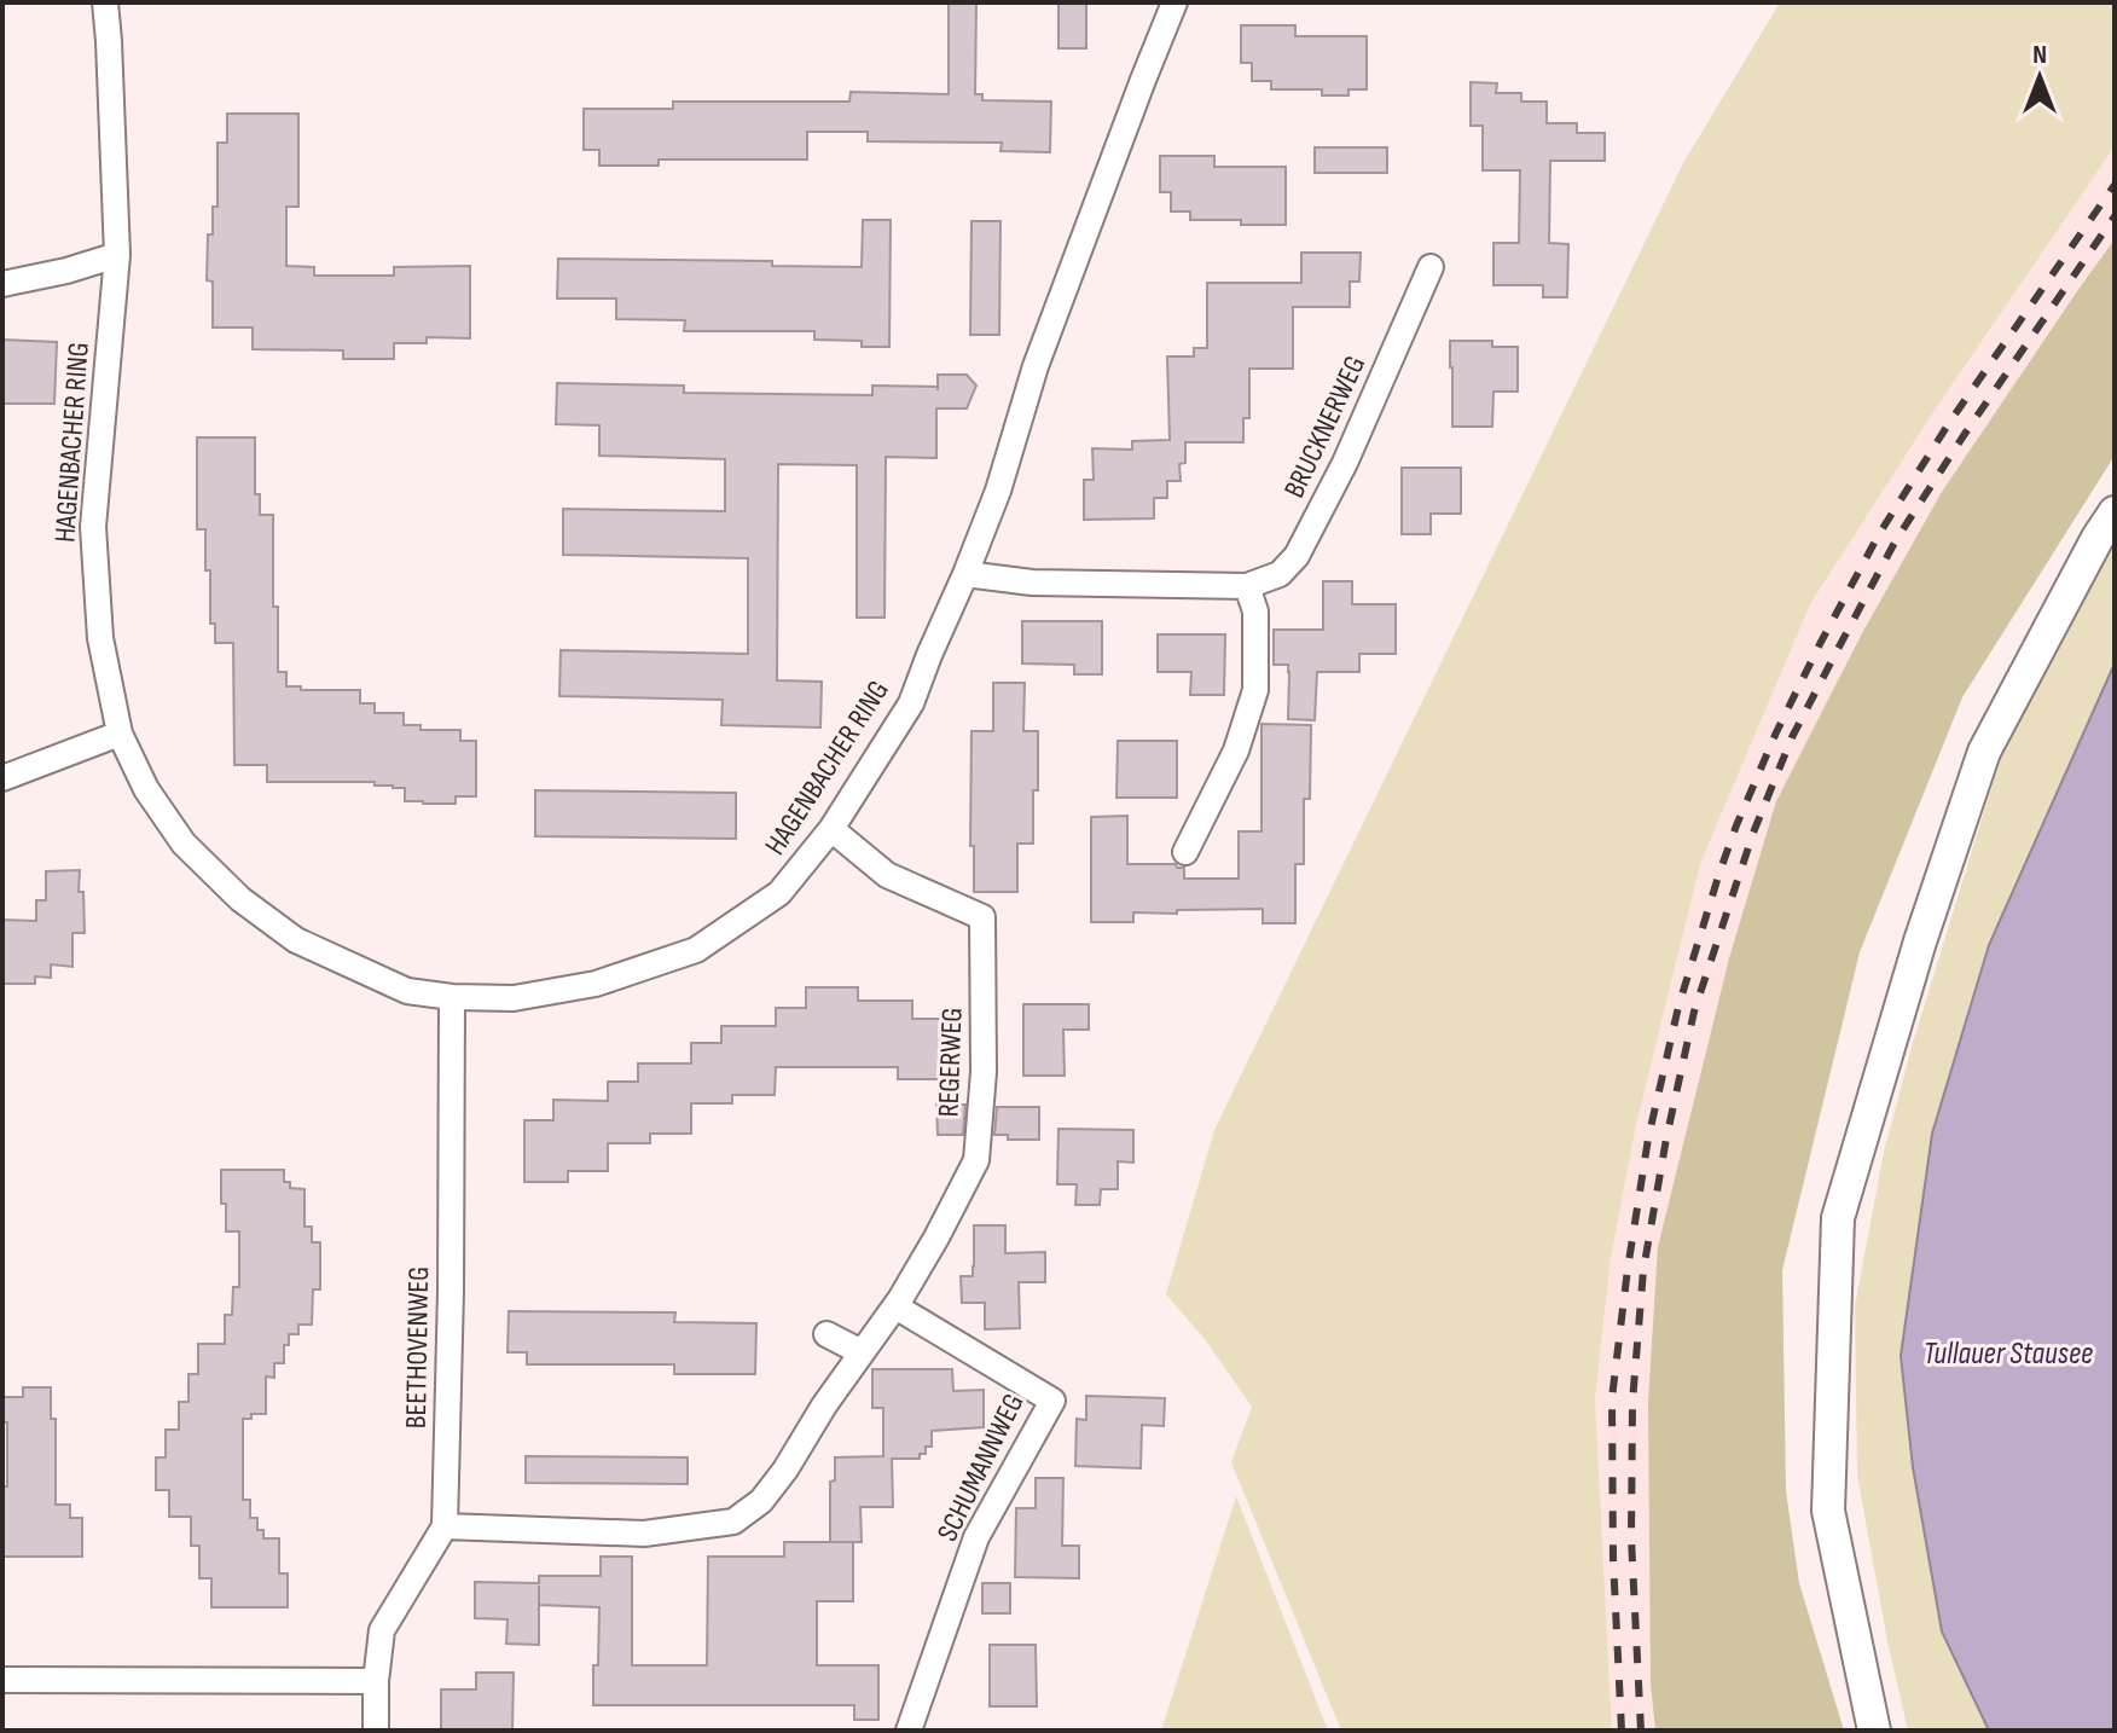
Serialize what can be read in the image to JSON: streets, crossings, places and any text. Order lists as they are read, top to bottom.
{
  "streets": {
    "street": [
      "BRUCKNERWEG",
      "HAGENBACHER RING",
      "REGERWEG",
      "BEETHOVENWEG",
      "SCHUMANNWEG"
    ]
  },
  "crossings": [
    ["BRUCKNERWEG", "HAGENBACHER RING"],
    ["HAGENBACHER RING", "REGERWEG"],
    ["HAGENBACHER RING", "BEETHOVENWEG"],
    ["REGERWEG", "BEETHOVENWEG"],
    ["REGERWEG", "SCHUMANNWEG"]
  ],
  "water": ["Tullauer Stausee"],
  "north": "top"
}
